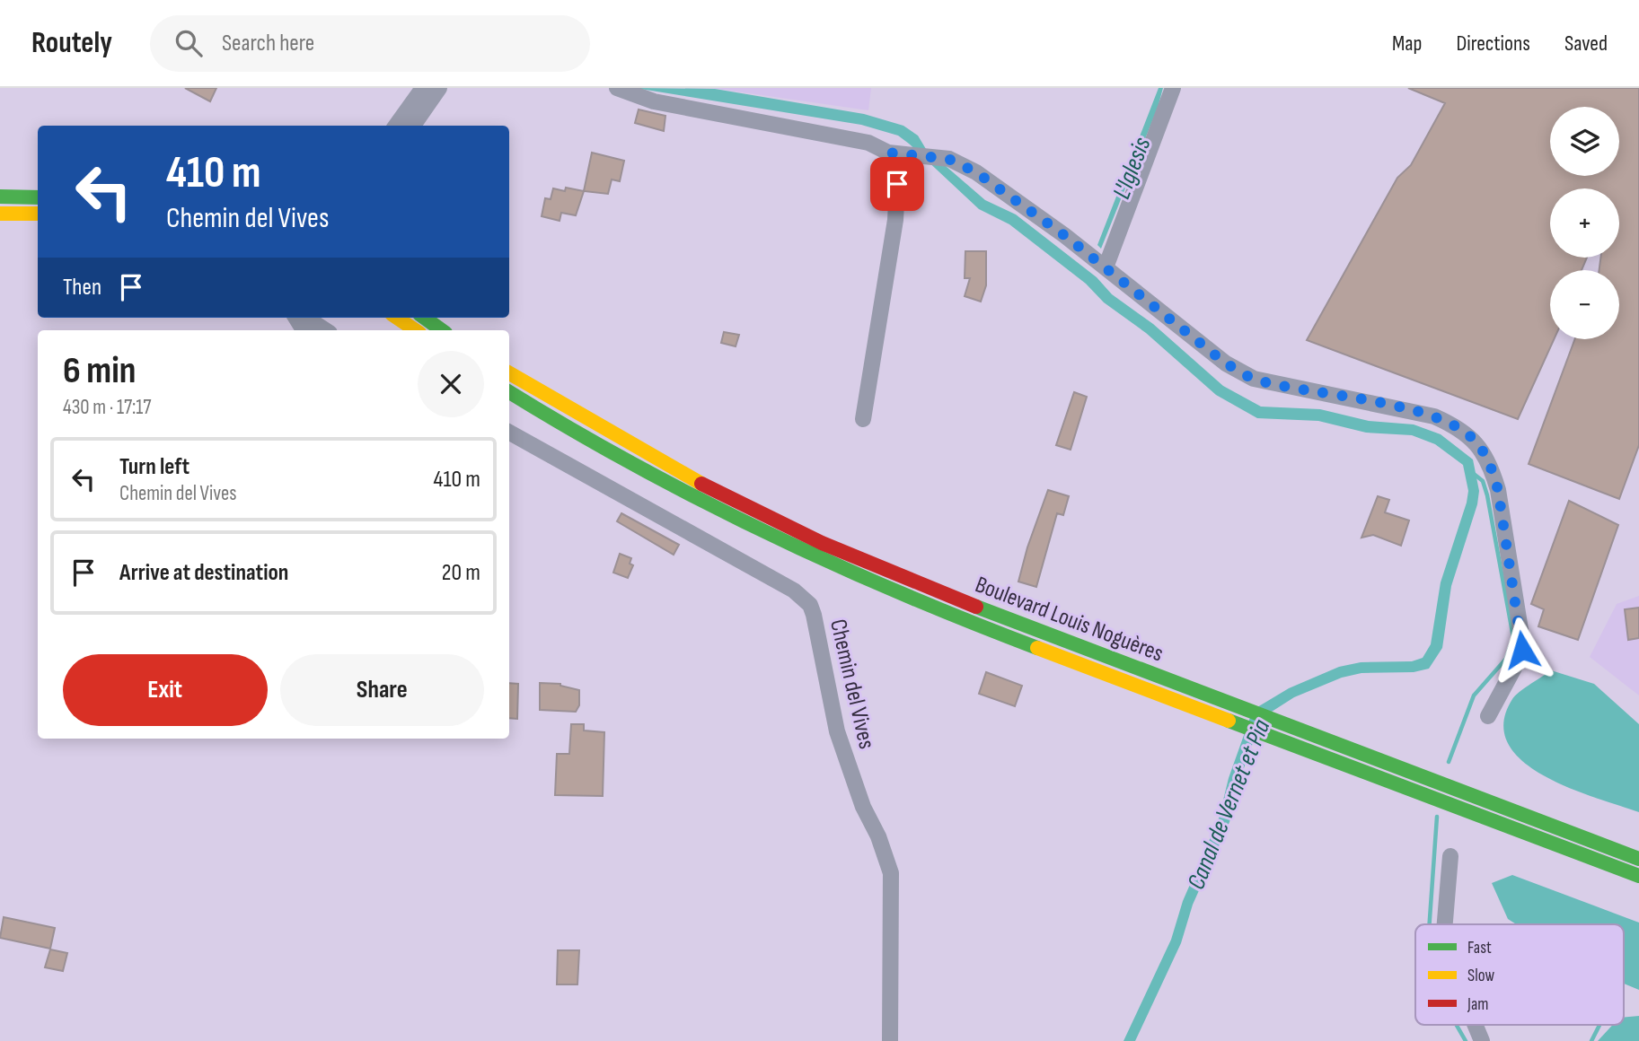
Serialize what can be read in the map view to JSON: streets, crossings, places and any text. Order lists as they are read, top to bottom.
{
  "streets": {
    "main road": ["Boulevard Louis Noguères"],
    "street": ["Chemin del Vives"]
  },
  "water": ["L'Iglesis", "Canal de Vernet et Pia"],
  "legend": ["Fast", "Slow", "Jam"],
  "page": {
    "header": "Routely",
    "search": "Search here",
    "nav": ["Map", "Directions", "Saved"],
    "map_buttons": ["+", "−"],
    "turn": ["410 m", "Chemin del Vives"],
    "then": "Then",
    "heading": ["6 min", "430 m · 17:17"],
    "list": [
      {
        "name": "Turn left",
        "note": "Chemin del Vives",
        "value": "410 m"
      },
      {
        "name": "Arrive at destination",
        "value": "20 m"
      }
    ],
    "buttons": ["Exit", "Share"]
  }
}
